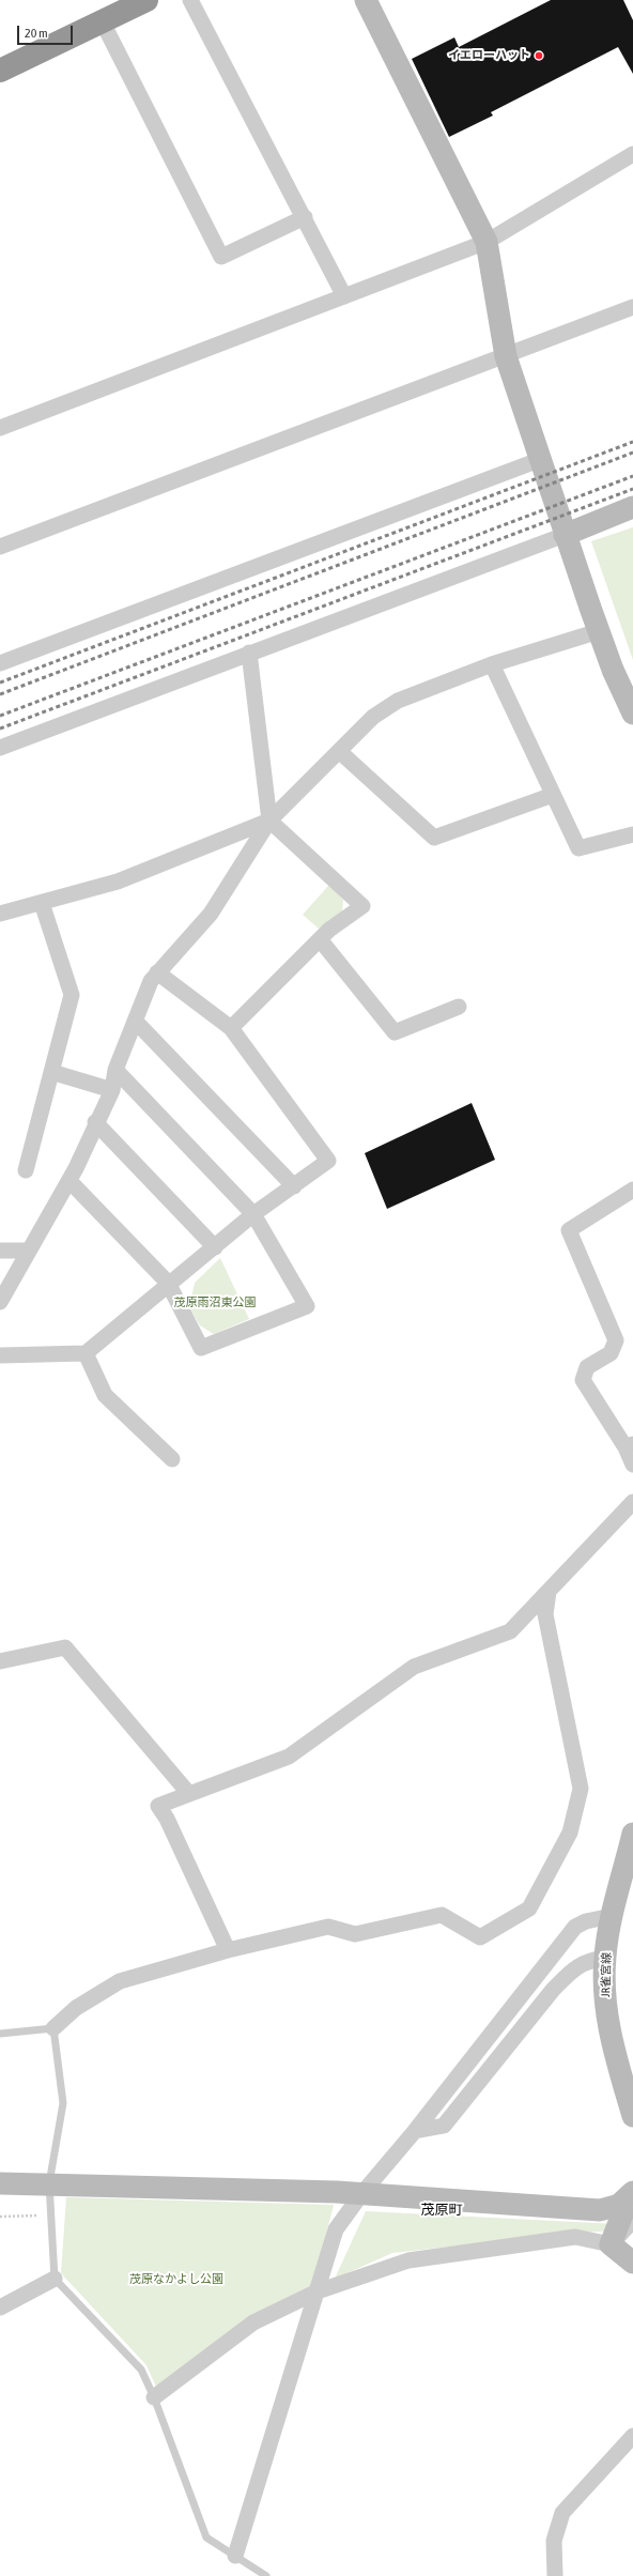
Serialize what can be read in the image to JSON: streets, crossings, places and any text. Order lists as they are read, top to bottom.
{
  "streets": {
    "street": ["JR雀宮線"]
  },
  "districts": ["茂原町"],
  "parks": ["茂原雨沼東公園", "茂原なかよし公園"],
  "places": ["イエローハット"],
  "scale_bar": "20 m"
}
